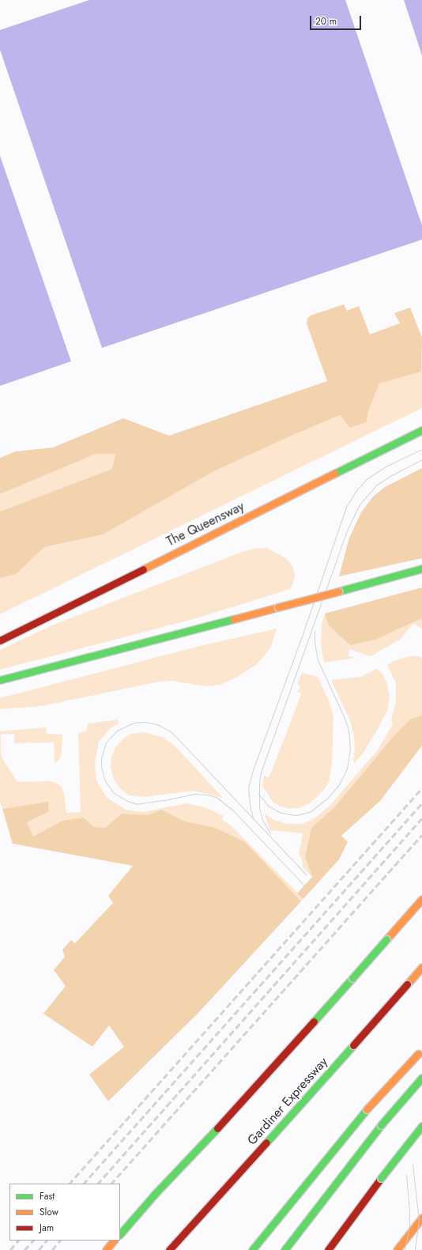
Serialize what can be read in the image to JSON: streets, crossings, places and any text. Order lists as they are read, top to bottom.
{
  "streets": {
    "main road": ["The Queensway", "Gardiner Expressway"]
  },
  "legend": ["Fast", "Slow", "Jam"],
  "scale_bar": "20 m"
}
